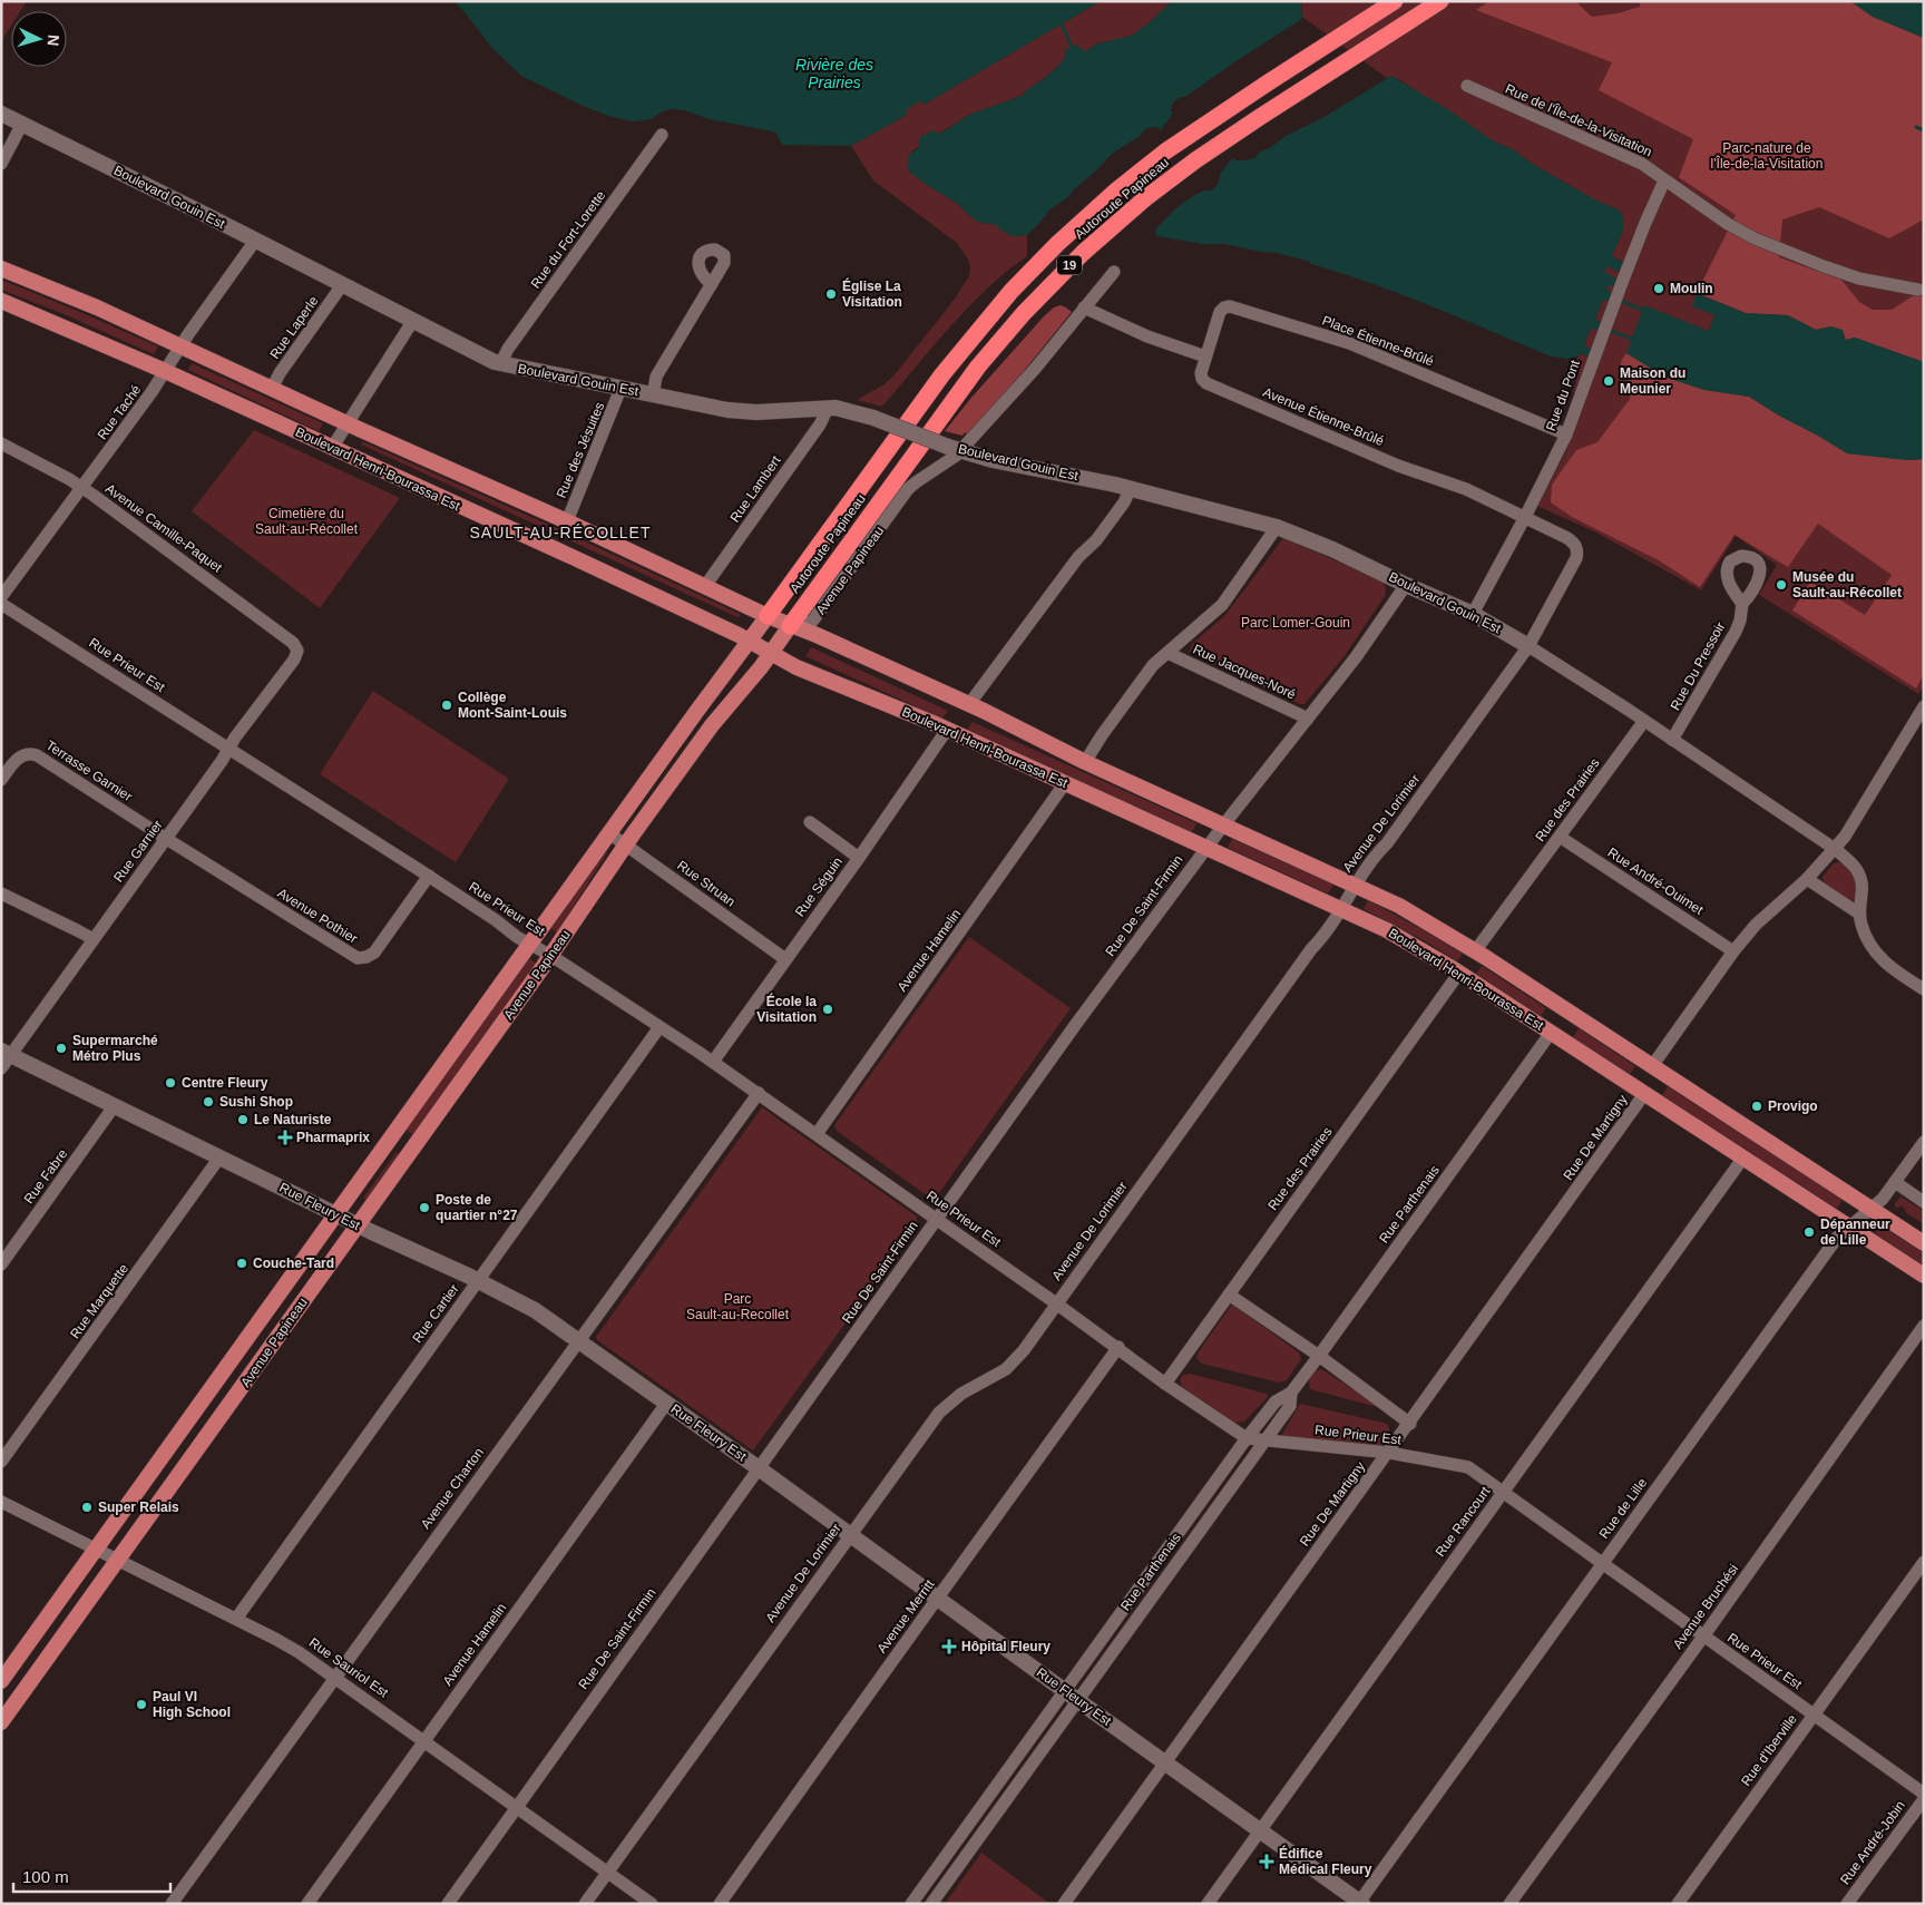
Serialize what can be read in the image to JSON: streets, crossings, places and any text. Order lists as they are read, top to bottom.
{
  "streets": {
    "highway": ["Autoroute Papineau", "19"],
    "main road": ["Boulevard Henri-Bourassa Est", "Avenue Papineau"],
    "street": [
      "Rue de l'Île-de-la-Visitation",
      "Boulevard Gouin Est",
      "Rue du Fort-Lorette",
      "Rue Laperle",
      "Place Étienne-Brûlé",
      "Rue du Pont",
      "Rue Taché",
      "Avenue Étienne-Brûlé",
      "Rue des Jésuites",
      "Rue Lambert",
      "Avenue Camille-Paquet",
      "Rue Prieur Est",
      "Rue Du Pressoir",
      "Rue Jacques-Noré",
      "Terrasse Garnier",
      "Rue des Prairies",
      "Avenue De Lorimier",
      "Rue Garnier",
      "Rue André-Ouimet",
      "Rue Struan",
      "Rue Séguin",
      "Rue De Saint-Firmin",
      "Avenue Pothier",
      "Avenue Hamelin",
      "Rue De Martigny",
      "Rue Fabre",
      "Rue Parthenais",
      "Rue Fleury Est",
      "Rue Marquette",
      "Rue Cartier",
      "Avenue Charton",
      "Rue de Lille",
      "Rue Rancourt",
      "Avenue Bruchési",
      "Avenue Merritt",
      "Rue Sauriol Est",
      "Rue d'Iberville",
      "Rue André-Jobin"
    ]
  },
  "crossings": [
    ["Rue de l'Île-de-la-Visitation", "Rue du Pont"],
    ["Boulevard Gouin Est", "Rue du Fort-Lorette"],
    ["Boulevard Gouin Est", "Rue Laperle"],
    ["Boulevard Gouin Est", "Rue du Pont"],
    ["Boulevard Gouin Est", "Rue Taché"],
    ["Boulevard Gouin Est", "Rue des Jésuites"],
    ["Boulevard Gouin Est", "Rue Lambert"],
    ["Boulevard Gouin Est", "Avenue Papineau"],
    ["Boulevard Gouin Est", "Rue Du Pressoir"],
    ["Boulevard Gouin Est", "Rue des Prairies"],
    ["Boulevard Gouin Est", "Avenue De Lorimier"],
    ["Boulevard Gouin Est", "Rue De Saint-Firmin"],
    ["Autoroute Papineau", "Boulevard Henri-Bourassa Est"],
    ["Autoroute Papineau", "Avenue Papineau"],
    ["Rue Laperle", "Boulevard Henri-Bourassa Est"],
    ["Place Étienne-Brûlé", "Rue du Pont"],
    ["Place Étienne-Brûlé", "Avenue Étienne-Brûlé"],
    ["Rue du Pont", "Avenue Étienne-Brûlé"],
    ["Rue Taché", "Boulevard Henri-Bourassa Est"],
    ["Rue Taché", "Avenue Camille-Paquet"],
    ["Avenue Étienne-Brûlé", "Avenue De Lorimier"],
    ["Rue des Jésuites", "Boulevard Henri-Bourassa Est"],
    ["Boulevard Henri-Bourassa Est", "Rue Lambert"],
    ["Boulevard Henri-Bourassa Est", "Avenue Papineau"],
    ["Boulevard Henri-Bourassa Est", "Rue des Prairies"],
    ["Boulevard Henri-Bourassa Est", "Avenue De Lorimier"],
    ["Boulevard Henri-Bourassa Est", "Rue Séguin"],
    ["Boulevard Henri-Bourassa Est", "Rue De Saint-Firmin"],
    ["Boulevard Henri-Bourassa Est", "Avenue Hamelin"],
    ["Boulevard Henri-Bourassa Est", "Rue De Martigny"],
    ["Boulevard Henri-Bourassa Est", "Rue Parthenais"],
    ["Boulevard Henri-Bourassa Est", "Rue de Lille"],
    ["Boulevard Henri-Bourassa Est", "Rue Rancourt"],
    ["Avenue Camille-Paquet", "Rue Garnier"],
    ["Avenue Papineau", "Rue Prieur Est"],
    ["Avenue Papineau", "Rue Struan"],
    ["Avenue Papineau", "Rue Fleury Est"],
    ["Avenue Papineau", "Rue Sauriol Est"],
    ["Rue Prieur Est", "Rue des Prairies"],
    ["Rue Prieur Est", "Avenue De Lorimier"],
    ["Rue Prieur Est", "Rue Garnier"],
    ["Rue Prieur Est", "Rue Séguin"],
    ["Rue Prieur Est", "Rue De Saint-Firmin"],
    ["Rue Prieur Est", "Avenue Pothier"],
    ["Rue Prieur Est", "Avenue Hamelin"],
    ["Rue Prieur Est", "Rue De Martigny"],
    ["Rue Prieur Est", "Rue Parthenais"],
    ["Rue Prieur Est", "Rue Cartier"],
    ["Rue Prieur Est", "Avenue Charton"],
    ["Rue Prieur Est", "Rue de Lille"],
    ["Rue Prieur Est", "Rue Rancourt"],
    ["Rue Prieur Est", "Avenue Bruchési"],
    ["Rue Prieur Est", "Avenue Merritt"],
    ["Rue Prieur Est", "Rue d'Iberville"],
    ["Rue Jacques-Noré", "Rue De Saint-Firmin"],
    ["Terrasse Garnier", "Rue Garnier"],
    ["Terrasse Garnier", "Avenue Pothier"],
    ["Rue des Prairies", "Rue André-Ouimet"],
    ["Avenue De Lorimier", "Rue Fleury Est"],
    ["Avenue De Lorimier", "Rue Sauriol Est"],
    ["Rue Garnier", "Avenue Pothier"],
    ["Rue Garnier", "Rue Fleury Est"],
    ["Rue Struan", "Rue Séguin"],
    ["Rue De Saint-Firmin", "Rue Fleury Est"],
    ["Rue De Saint-Firmin", "Rue Sauriol Est"],
    ["Avenue Hamelin", "Rue Fleury Est"],
    ["Avenue Hamelin", "Rue Sauriol Est"],
    ["Rue De Martigny", "Rue Fleury Est"],
    ["Rue Fabre", "Rue Fleury Est"],
    ["Rue Parthenais", "Rue Fleury Est"],
    ["Rue Fleury Est", "Rue Marquette"],
    ["Rue Fleury Est", "Rue Cartier"],
    ["Rue Fleury Est", "Avenue Charton"],
    ["Rue Fleury Est", "Rue de Lille"],
    ["Rue Fleury Est", "Rue Rancourt"],
    ["Rue Fleury Est", "Avenue Merritt"],
    ["Rue Cartier", "Rue Sauriol Est"],
    ["Avenue Charton", "Rue Sauriol Est"]
  ],
  "districts": ["SAULT-AU-RÉCOLLET"],
  "water": ["Rivière des Prairies"],
  "parks": [
    "Parc-nature de l'Île-de-la-Visitation",
    "Cimetière du Sault-au-Récollet",
    "Parc Lomer-Gouin",
    "Parc Sault-au-Recollet"
  ],
  "places": {
    "other": [
      "Moulin",
      "Église La Visitation",
      "Maison du Meunier",
      "Musée du Sault-au-Récollet",
      "Collège Mont-Saint-Louis",
      "École la Visitation",
      "Supermarché Métro Plus",
      "Centre Fleury",
      "Sushi Shop",
      "Provigo",
      "Le Naturiste",
      "Poste de quartier n°27",
      "Dépanneur de Lille",
      "Couche-Tard",
      "Super Relais",
      "Paul VI High School"
    ],
    "health": ["Pharmaprix", "Hôpital Fleury", "Édifice Médical Fleury"]
  },
  "scale_bar": "100 m",
  "north": "right"
}
